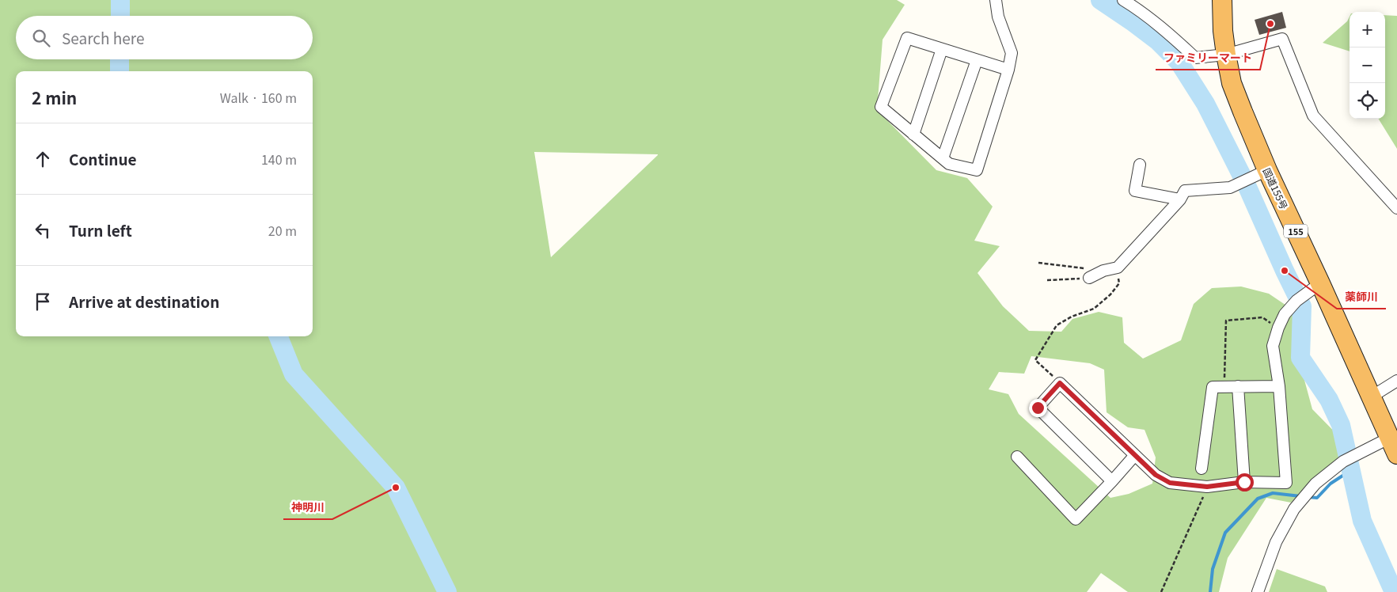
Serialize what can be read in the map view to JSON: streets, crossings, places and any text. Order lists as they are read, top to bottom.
{
  "streets": {
    "highway": ["国道155号", "155"]
  },
  "places": ["ファミリーマート", "薬師川", "神明川"],
  "page": {
    "map_buttons": ["+", "−"],
    "search": "Search here",
    "heading": ["2 min", "Walk · 160 m"],
    "list": [
      ["Continue", "140 m"],
      ["Turn left", "20 m"],
      "Arrive at destination"
    ]
  }
}
